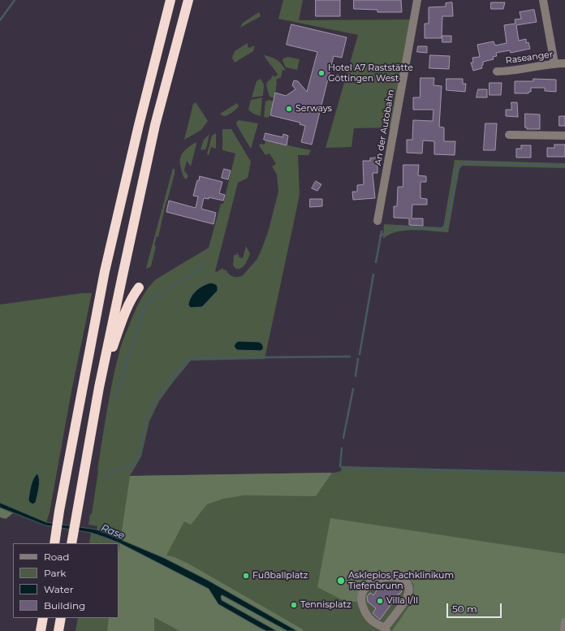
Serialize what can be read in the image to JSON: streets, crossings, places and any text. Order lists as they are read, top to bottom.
{
  "streets": {
    "street": ["Raseanger", "An der Autobahn"]
  },
  "water": ["Rase"],
  "places": [
    "Hotel A7 Raststätte Göttingen West",
    "Serways",
    "Fußballplatz",
    "Asklepios Fachklinikum Tiefenbrunn",
    "Villa I/II",
    "Tennisplatz"
  ],
  "legend": [
    "Road",
    "Park",
    "Water",
    "Building"
  ],
  "scale_bar": "50 m"
}
